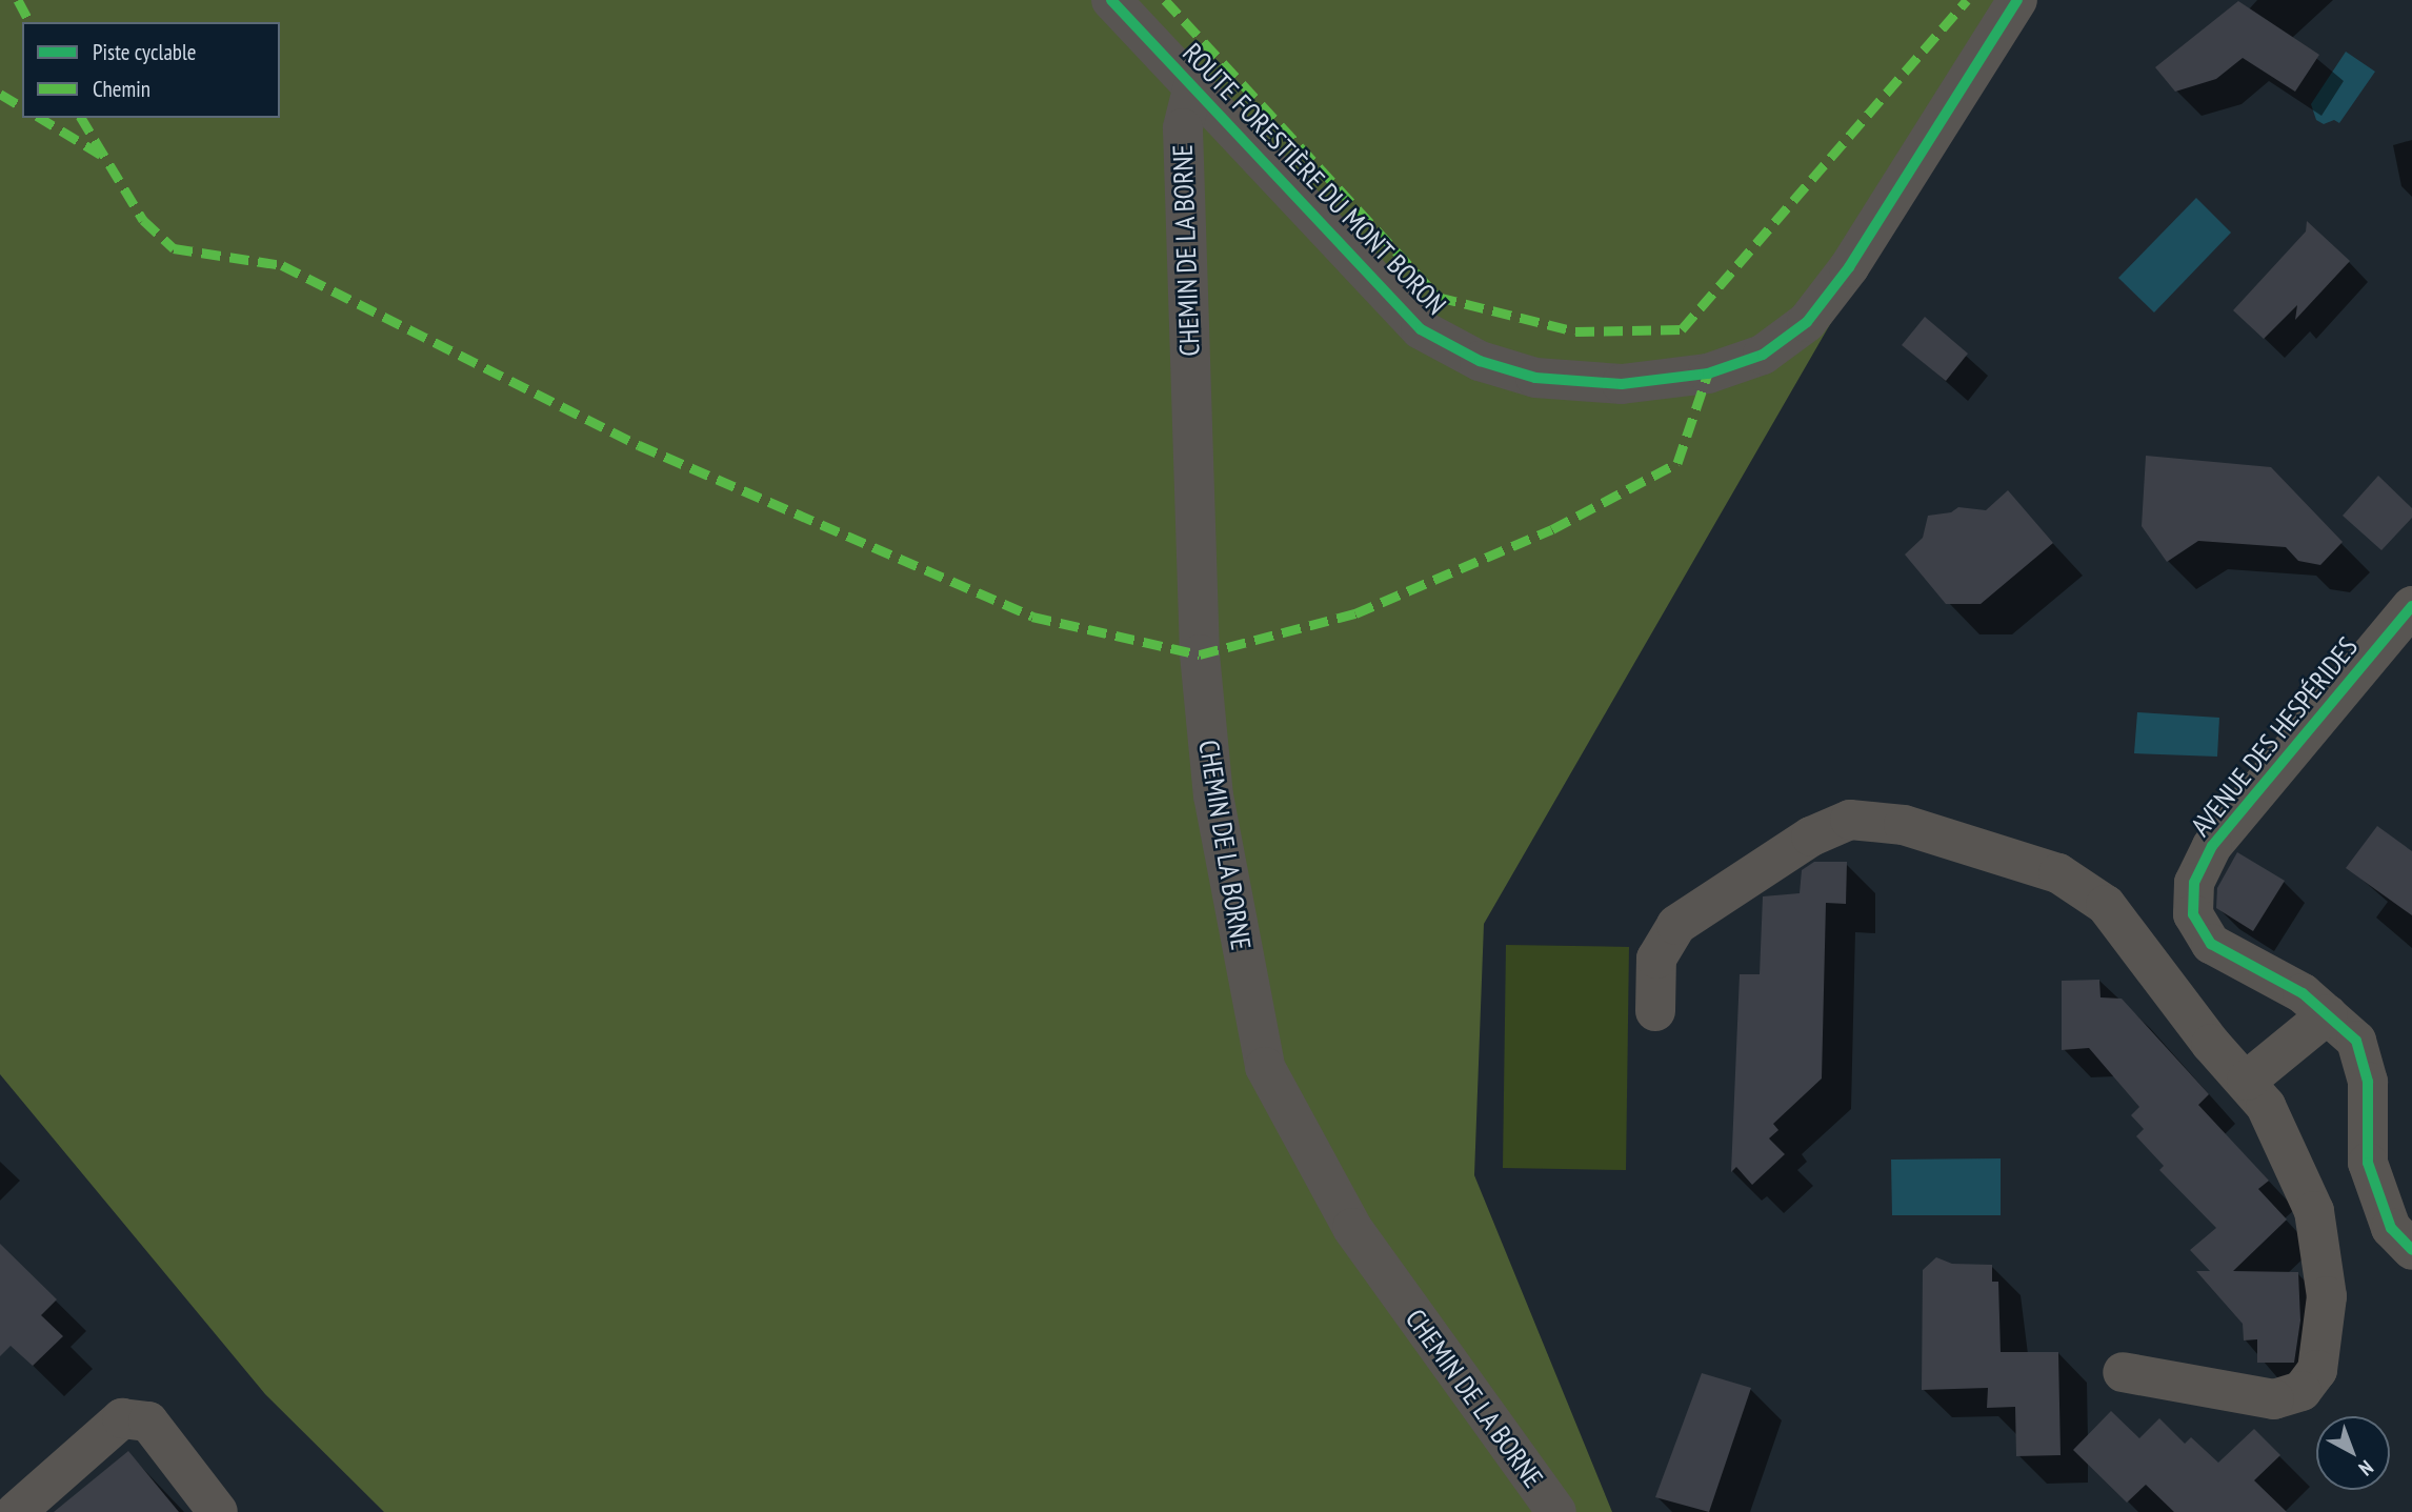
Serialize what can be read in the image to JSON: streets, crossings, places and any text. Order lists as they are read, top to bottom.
{
  "streets": {
    "street": ["ROUTE FORESTIÈRE DU MONT BORON", "CHEMIN DE LA BORNE", "AVENUE DES HESPÉRIDES"]
  },
  "crossings": [
    ["ROUTE FORESTIÈRE DU MONT BORON", "CHEMIN DE LA BORNE"]
  ],
  "legend": ["Piste cyclable", "Chemin"],
  "north": "bottom right"
}
